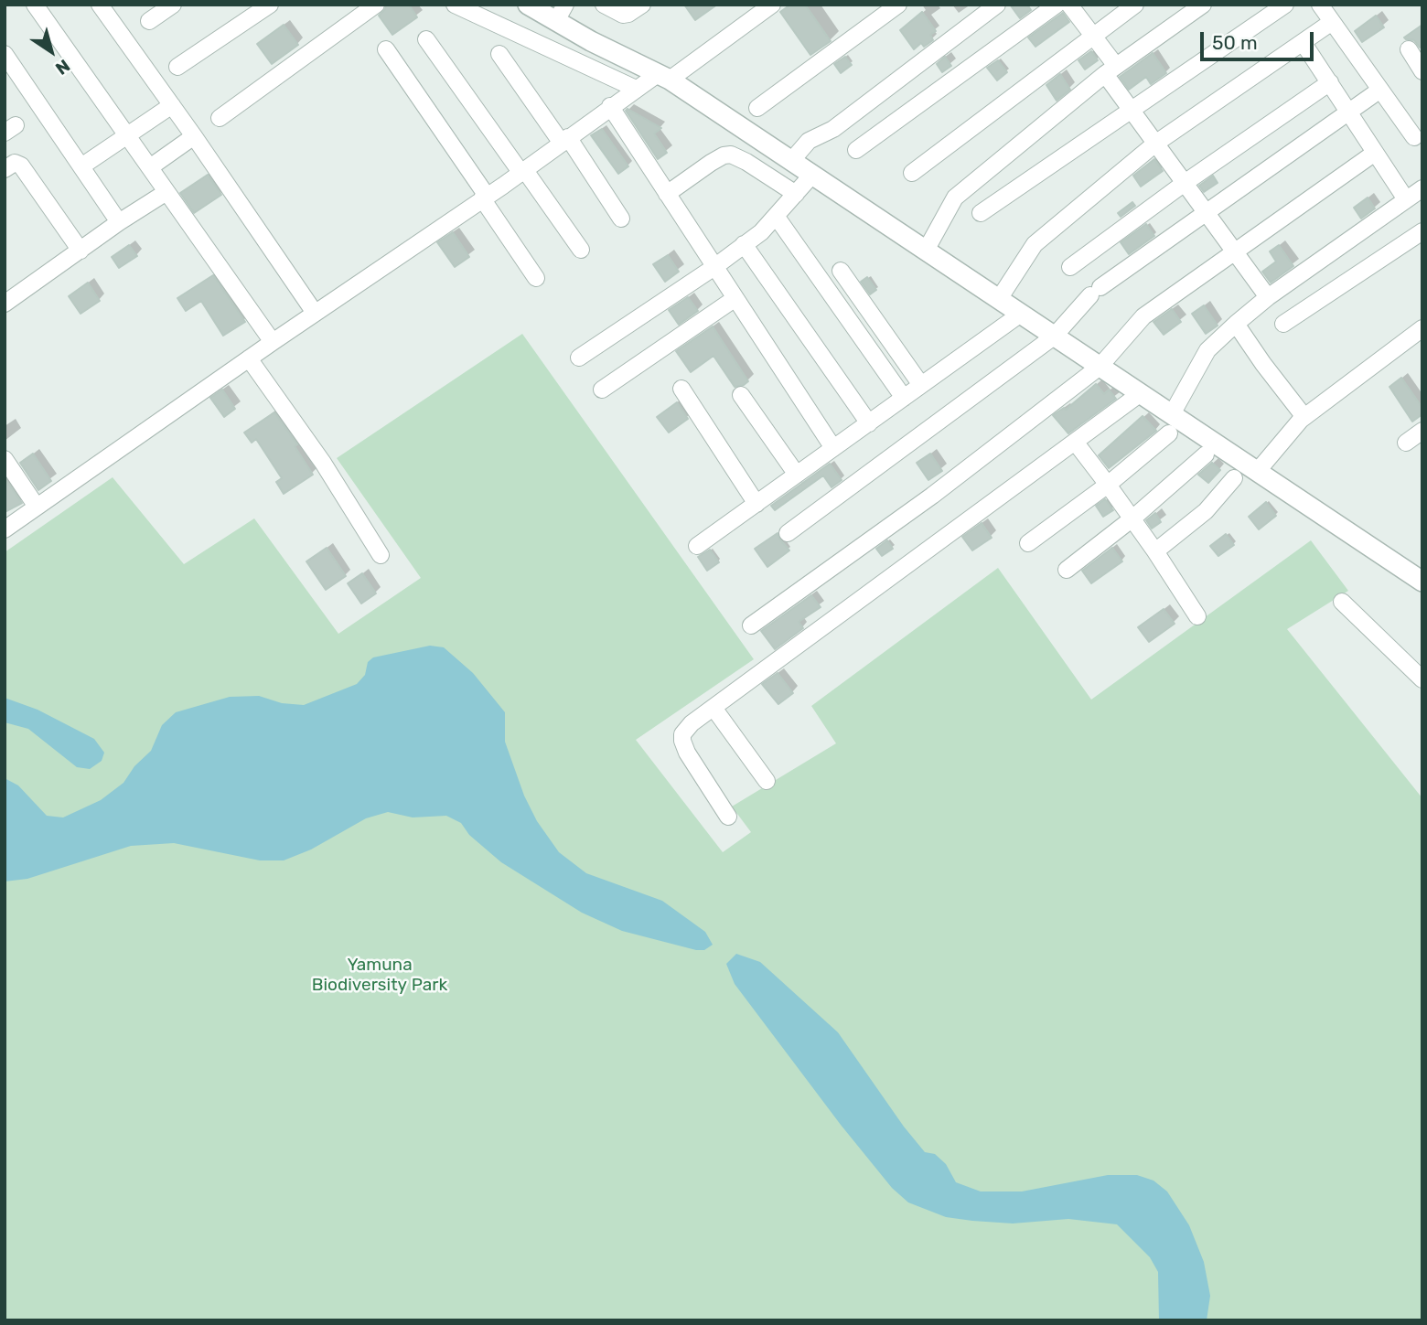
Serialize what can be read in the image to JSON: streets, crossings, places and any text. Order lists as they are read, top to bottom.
{
  "parks": ["Yamuna Biodiversity Park"],
  "scale_bar": "50 m",
  "north": "bottom right"
}
